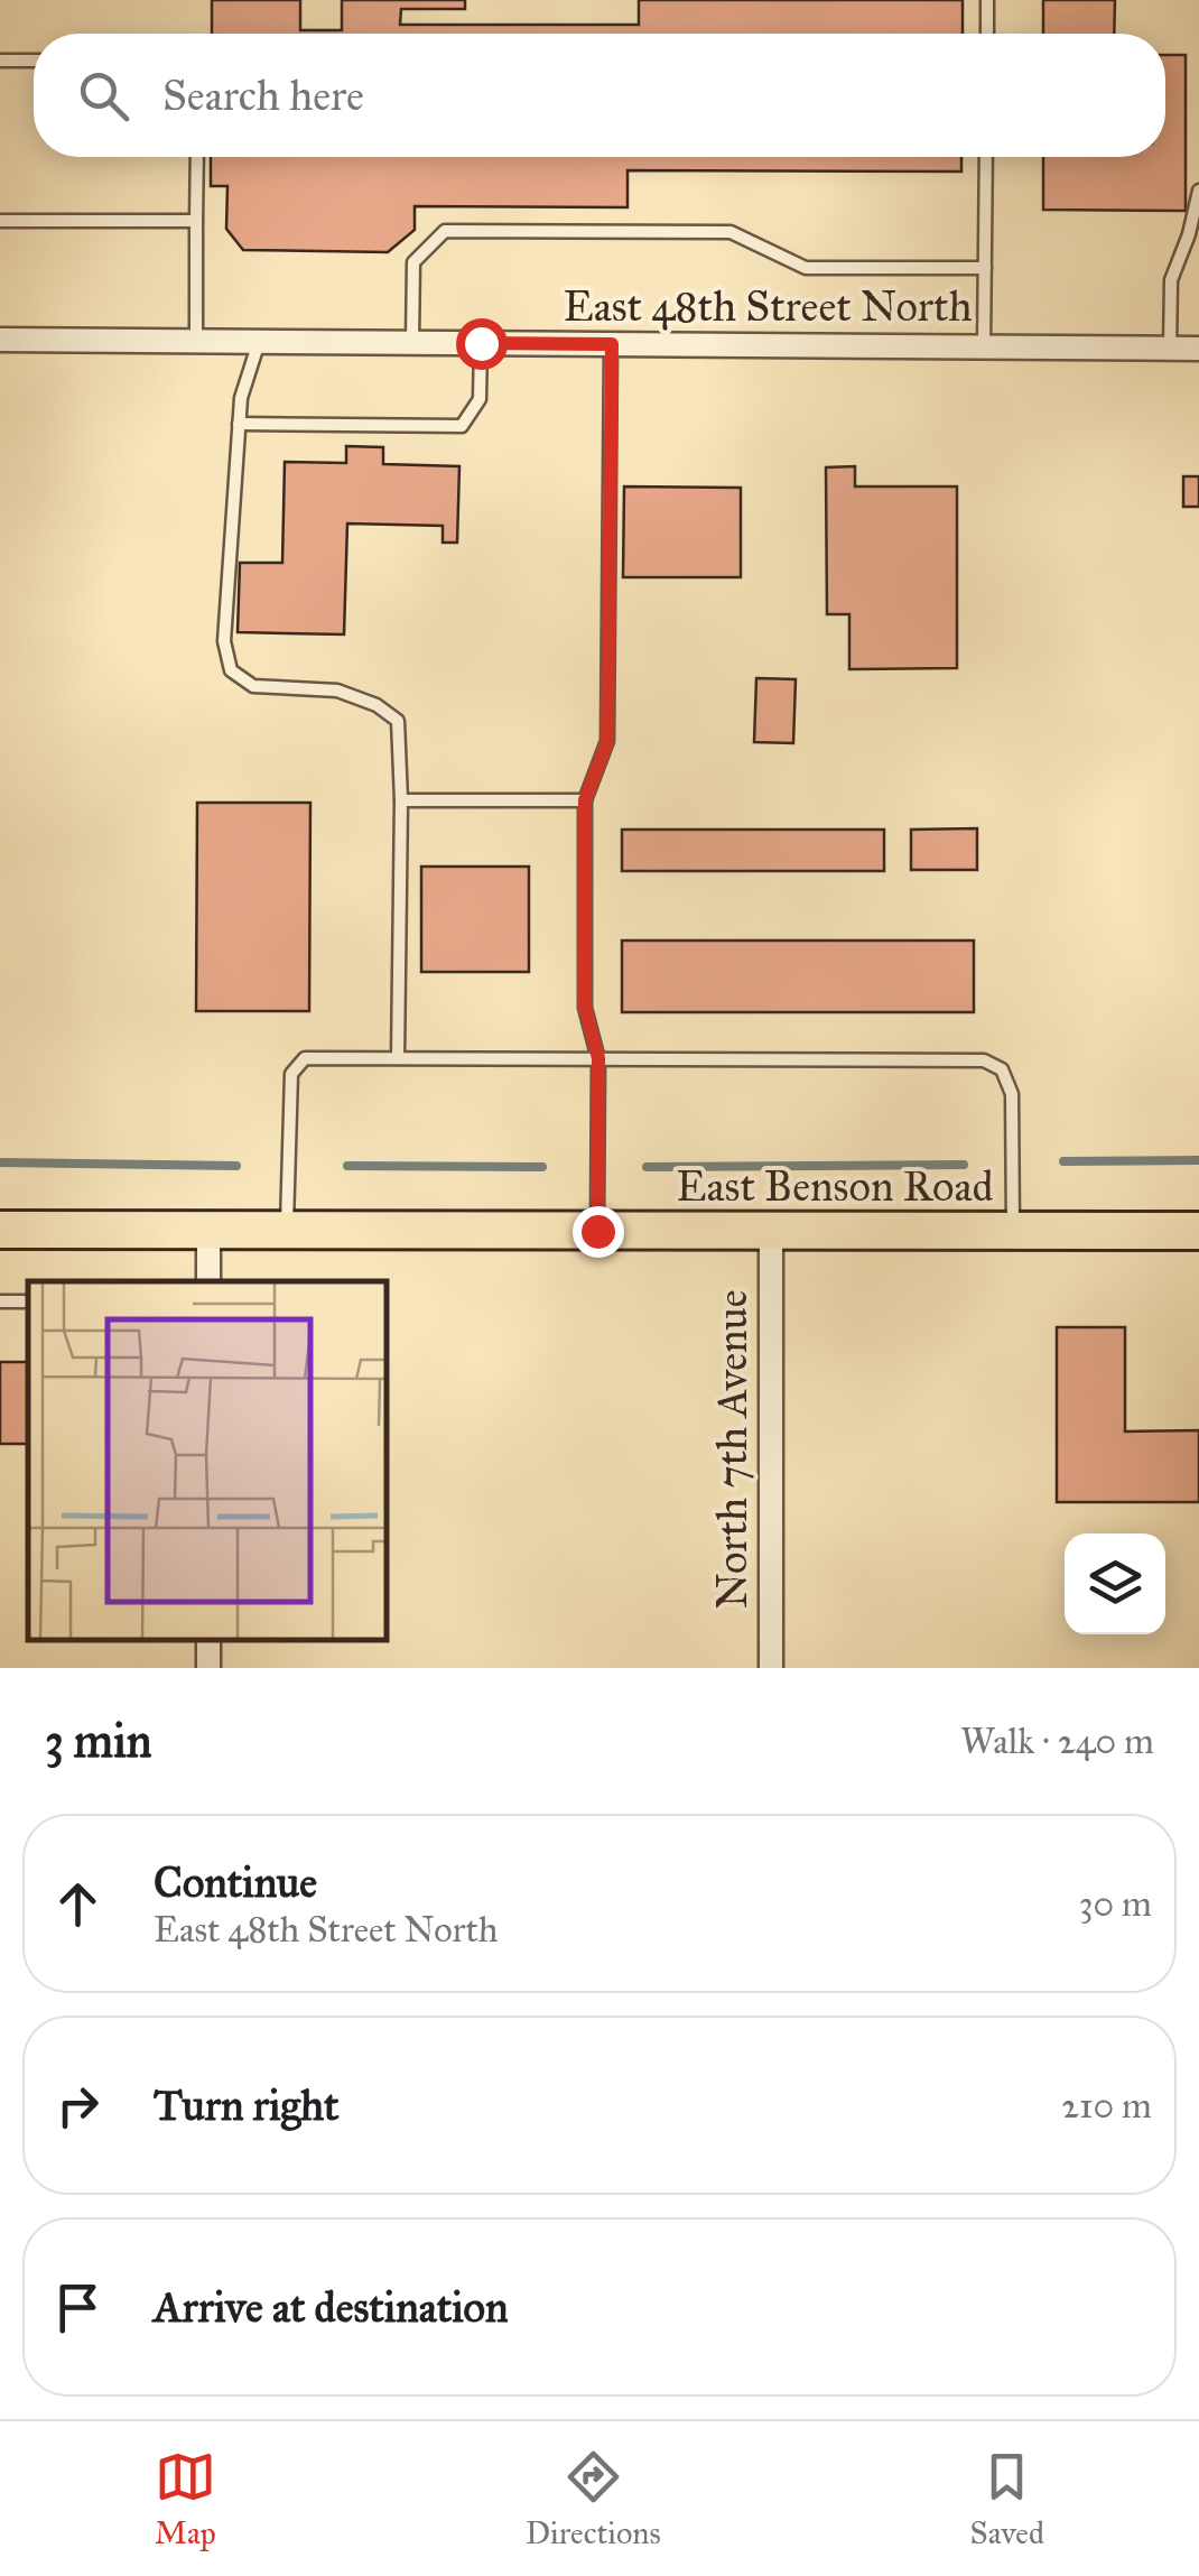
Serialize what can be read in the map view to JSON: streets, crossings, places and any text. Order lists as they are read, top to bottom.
{
  "streets": {
    "main road": ["East Benson Road"],
    "street": ["East 48th Street North", "North 7th Avenue"]
  },
  "crossings": [
    ["East Benson Road", "North 7th Avenue"]
  ],
  "page": {
    "search": "Search here",
    "heading": ["3 min", "Walk · 240 m"],
    "list": [
      ["Continue", "East 48th Street North", "30 m"],
      ["Turn right", "210 m"],
      "Arrive at destination"
    ],
    "nav": ["Map", "Directions", "Saved"]
  }
}
